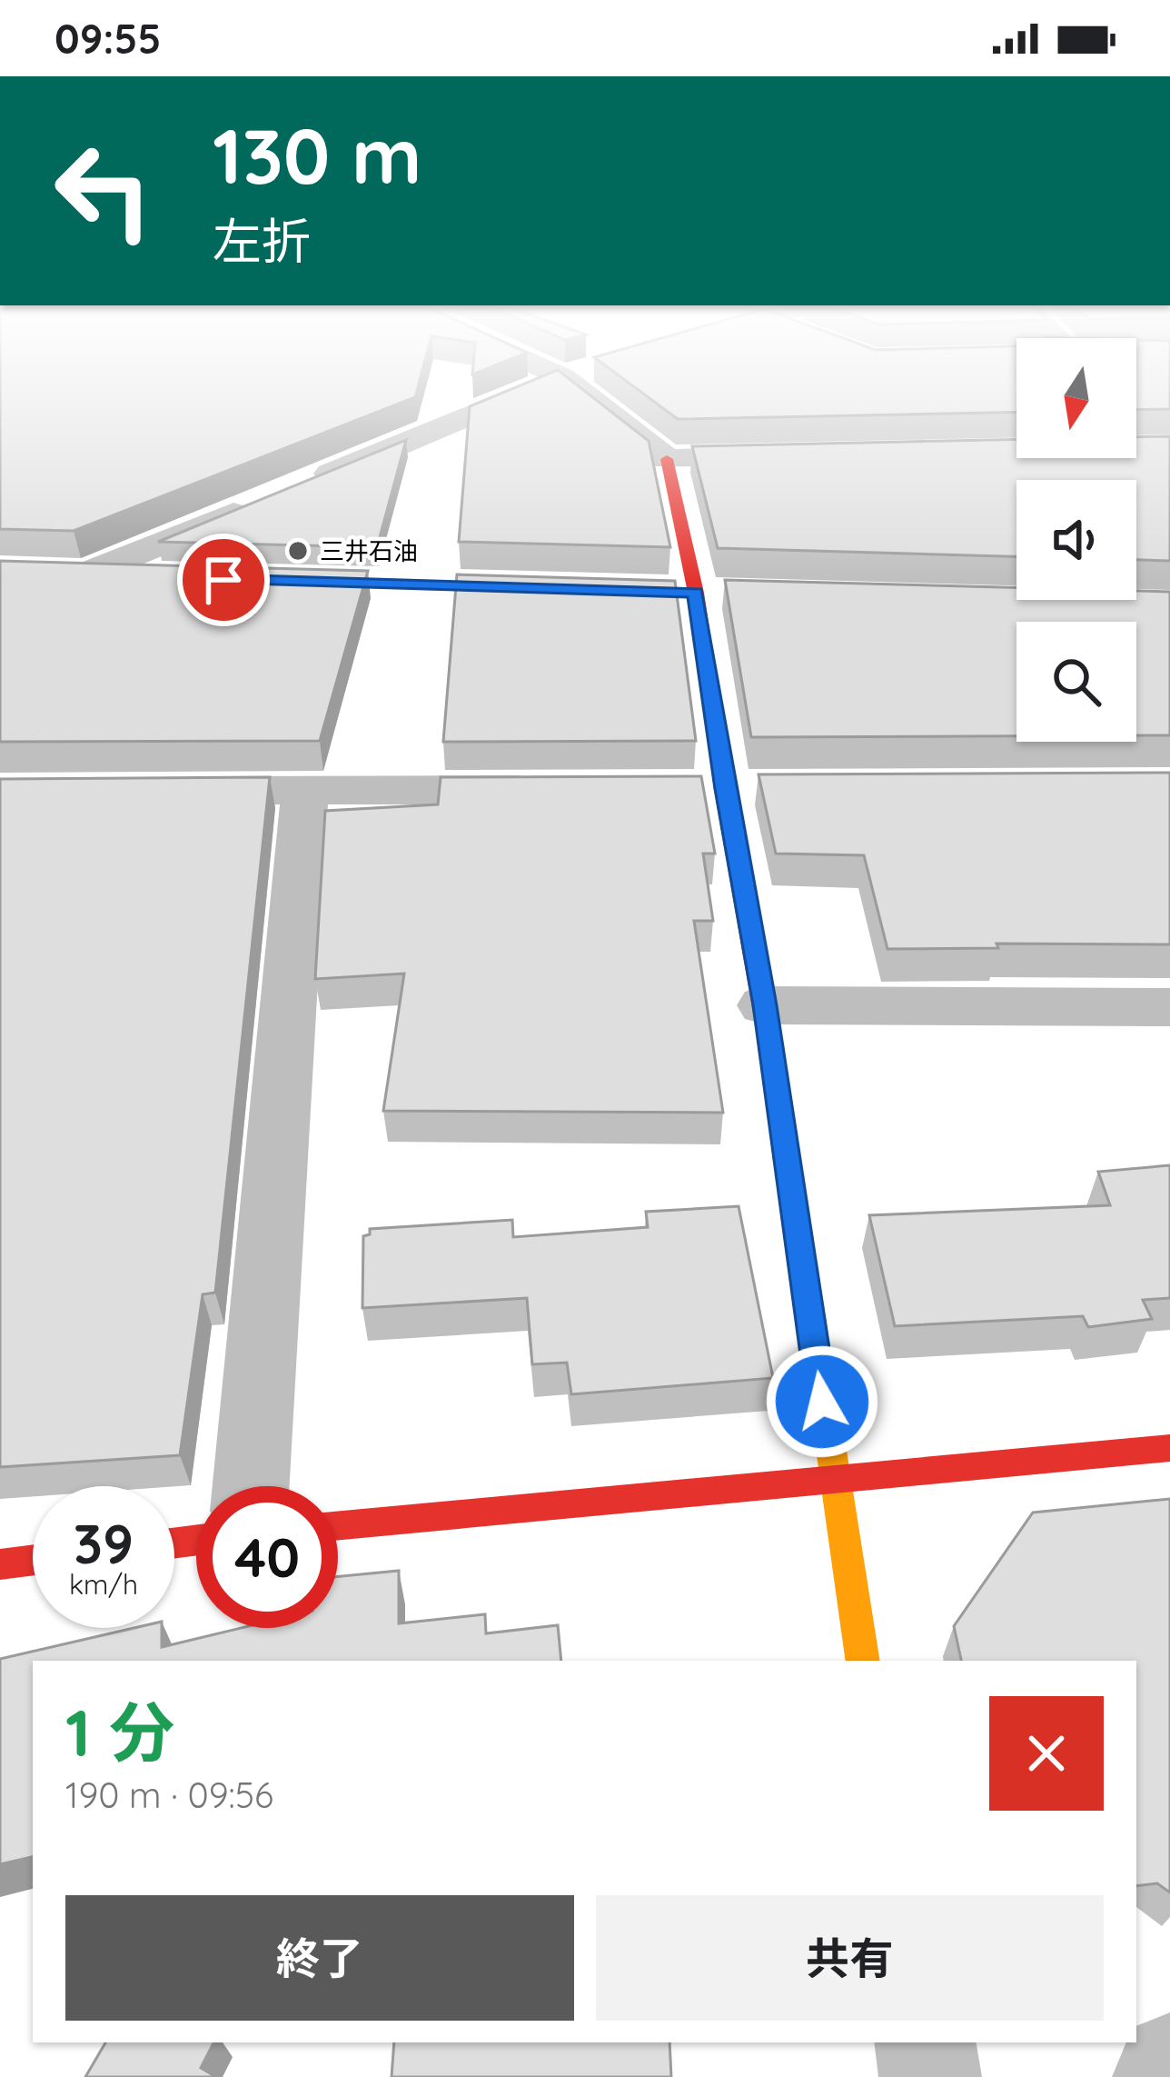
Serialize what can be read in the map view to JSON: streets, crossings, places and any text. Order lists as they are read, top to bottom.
{
  "places": ["三井石油"],
  "north": "bottom",
  "page": {
    "status": "09:55",
    "turn": ["130 m", "左折"],
    "speed": "39 km/h",
    "limit": "40",
    "heading": ["1 分", "190 m · 09:56"],
    "buttons": ["終了", "共有"]
  }
}
